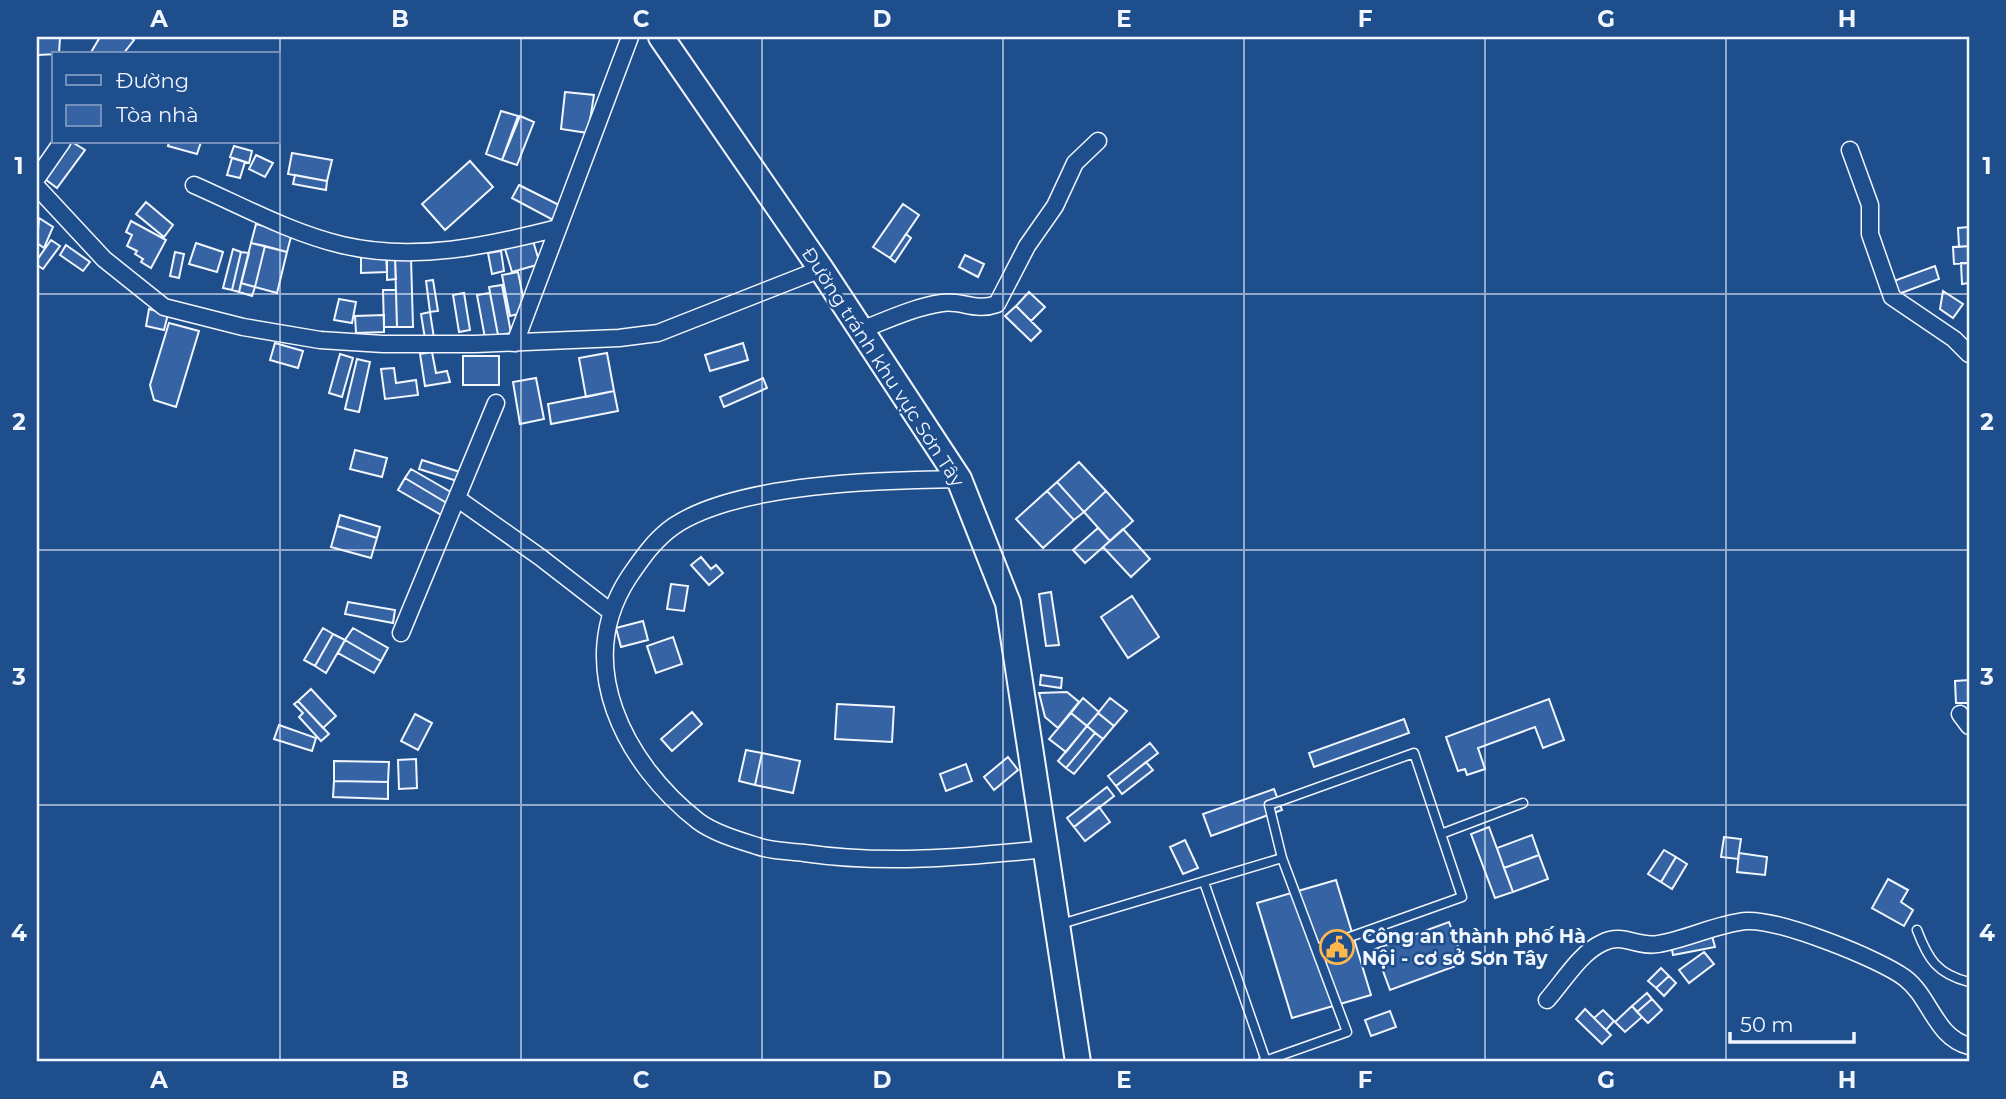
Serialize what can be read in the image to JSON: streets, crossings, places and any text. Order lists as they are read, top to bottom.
{
  "streets": {
    "highway": ["Đường tránh khu vực Sơn Tây"]
  },
  "places": {
    "public building": ["Công an thành phố Hà Nội - cơ sở Sơn Tây"]
  },
  "legend": ["Đường", "Tòa nhà"],
  "scale_bar": "50 m",
  "grid": {
    "columns": [
      "A",
      "B",
      "C",
      "D",
      "E",
      "F",
      "G",
      "H"
    ],
    "rows": [
      "1",
      "2",
      "3",
      "4"
    ]
  }
}
